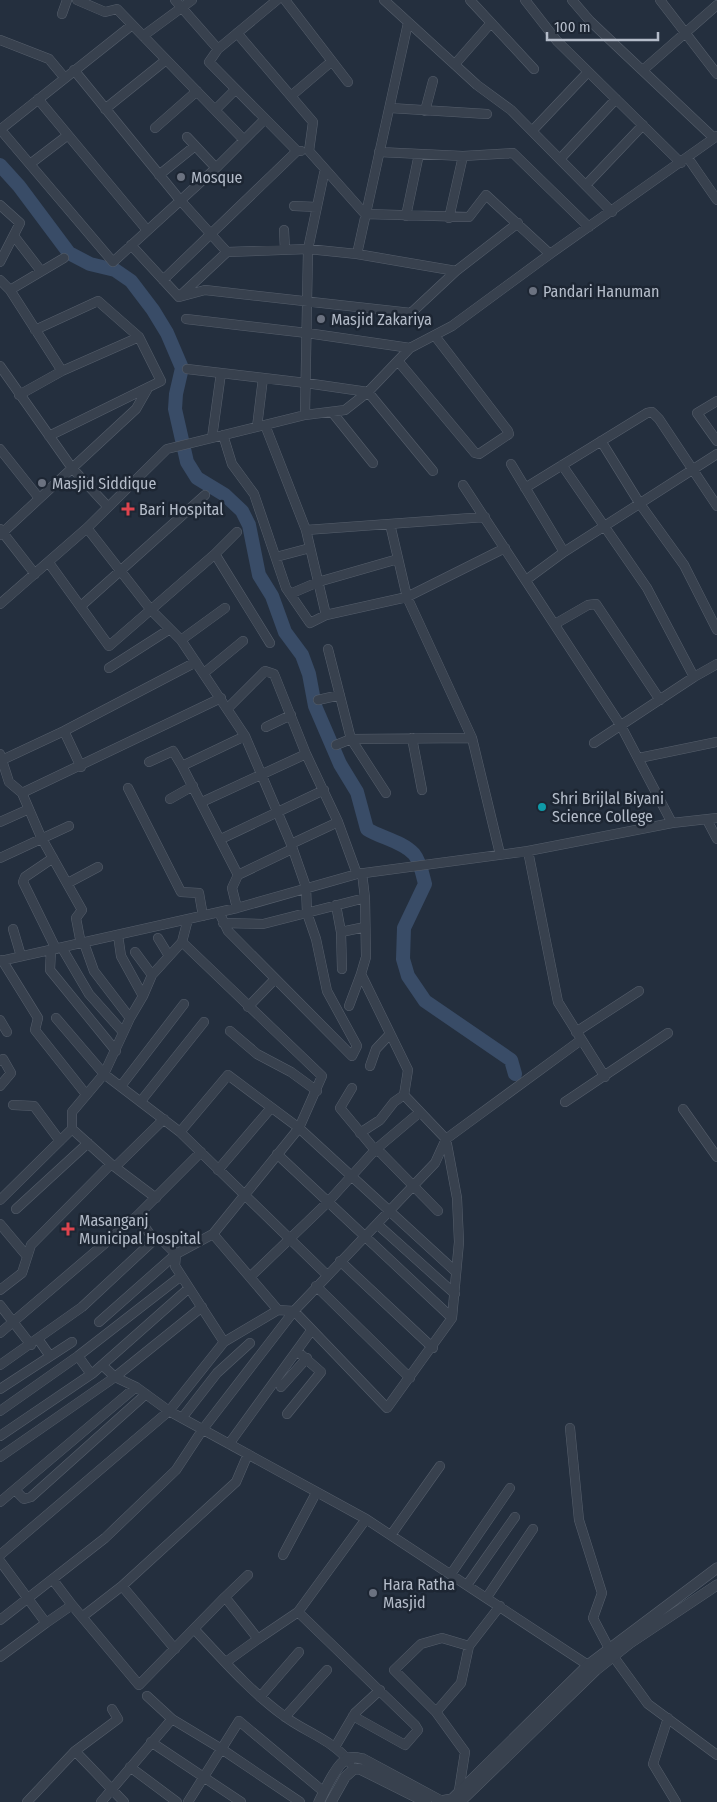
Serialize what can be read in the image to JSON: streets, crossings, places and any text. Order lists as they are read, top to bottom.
{
  "places": {
    "other": [
      "Mosque",
      "Pandari Hanuman",
      "Masjid Zakariya",
      "Masjid Siddique",
      "Shri Brijlal Biyani Science College",
      "Hara Ratha Masjid"
    ],
    "health": ["Bari Hospital", "Masanganj Municipal Hospital"]
  },
  "scale_bar": "100 m"
}
